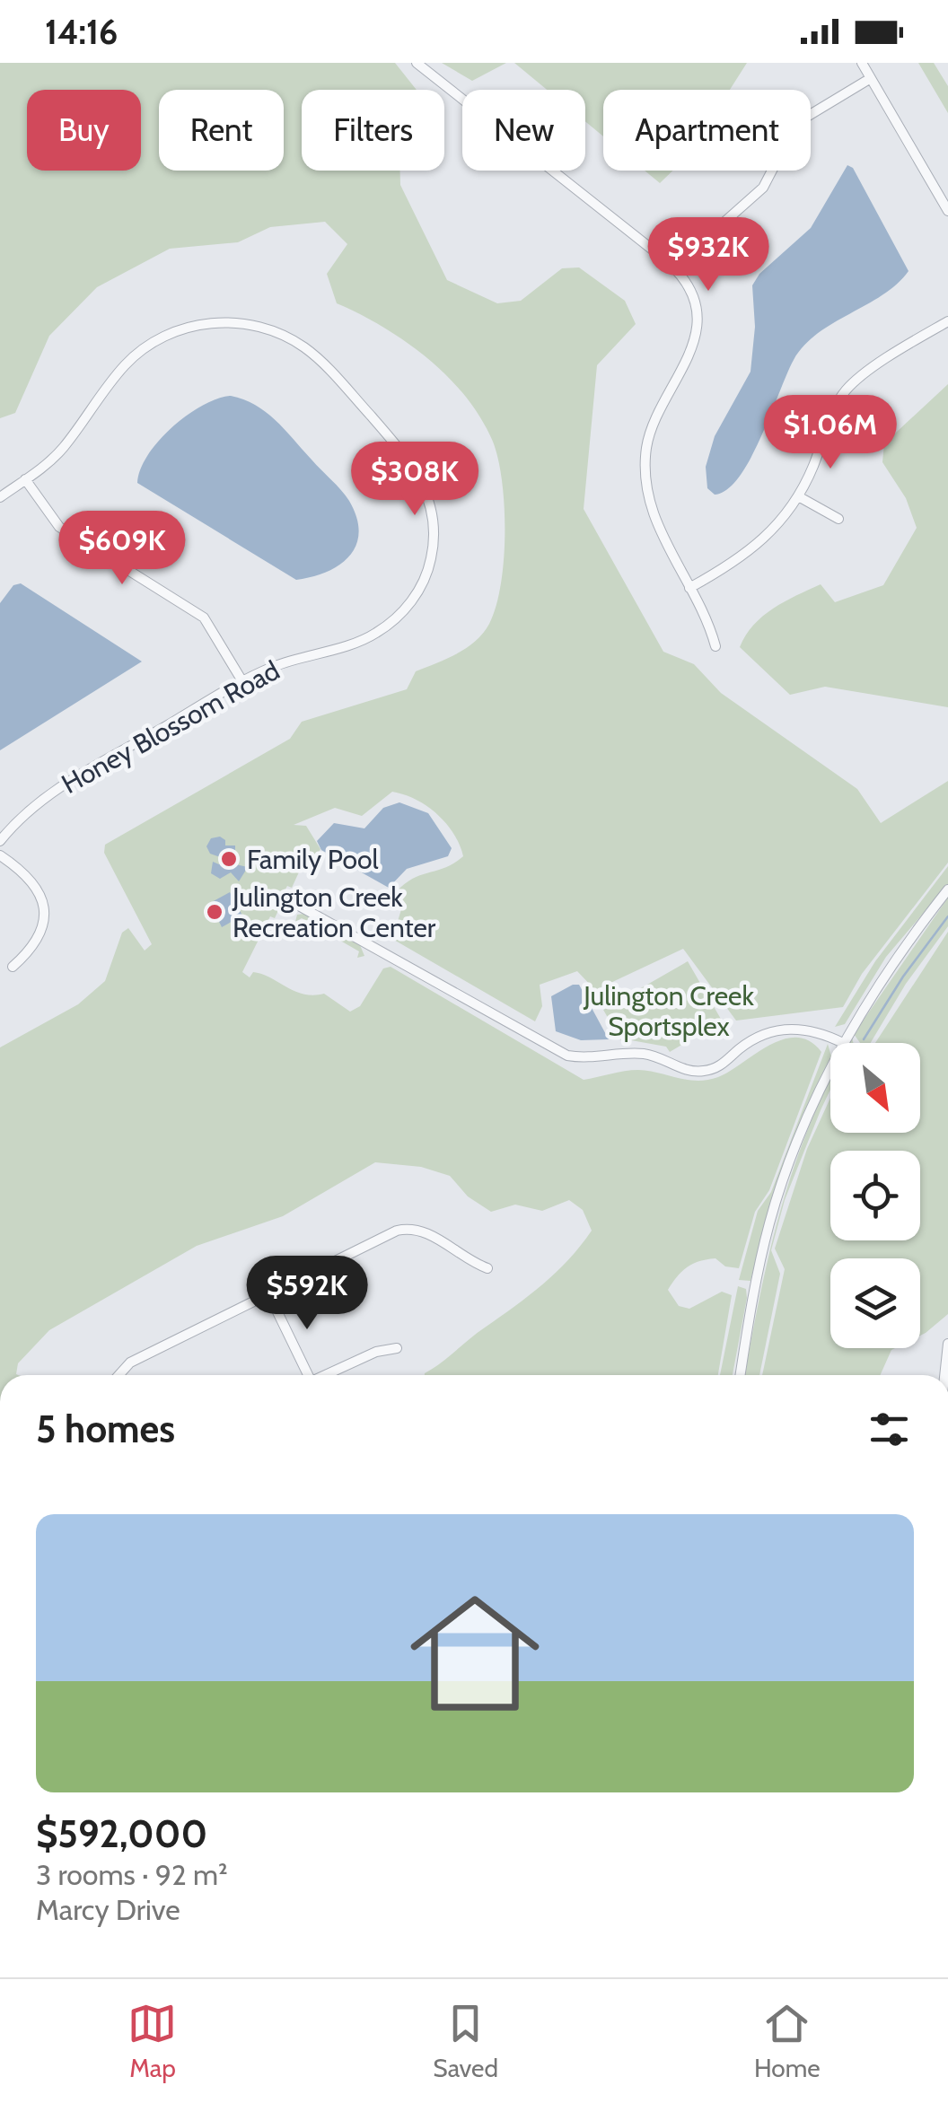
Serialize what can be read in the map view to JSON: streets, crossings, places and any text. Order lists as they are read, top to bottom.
{
  "streets": {
    "street": ["Honey Blossom Road"]
  },
  "parks": ["Julington Creek Sportsplex"],
  "places": ["Family Pool", "Julington Creek Recreation Center"],
  "north": "bottom right",
  "page": {
    "status": "14:16",
    "chip": [
      "Buy",
      "Rent",
      "Filters",
      "New",
      "Apartment"
    ],
    "price": [
      "$932K",
      "$1.06M",
      "$308K",
      "$609K",
      "$592K"
    ],
    "heading": "5 homes",
    "list": [
      {
        "name": "$592,000",
        "note": "3 rooms · 92 m² · Marcy Drive"
      }
    ],
    "tabs": ["Map", "Saved", "Home"]
  }
}
